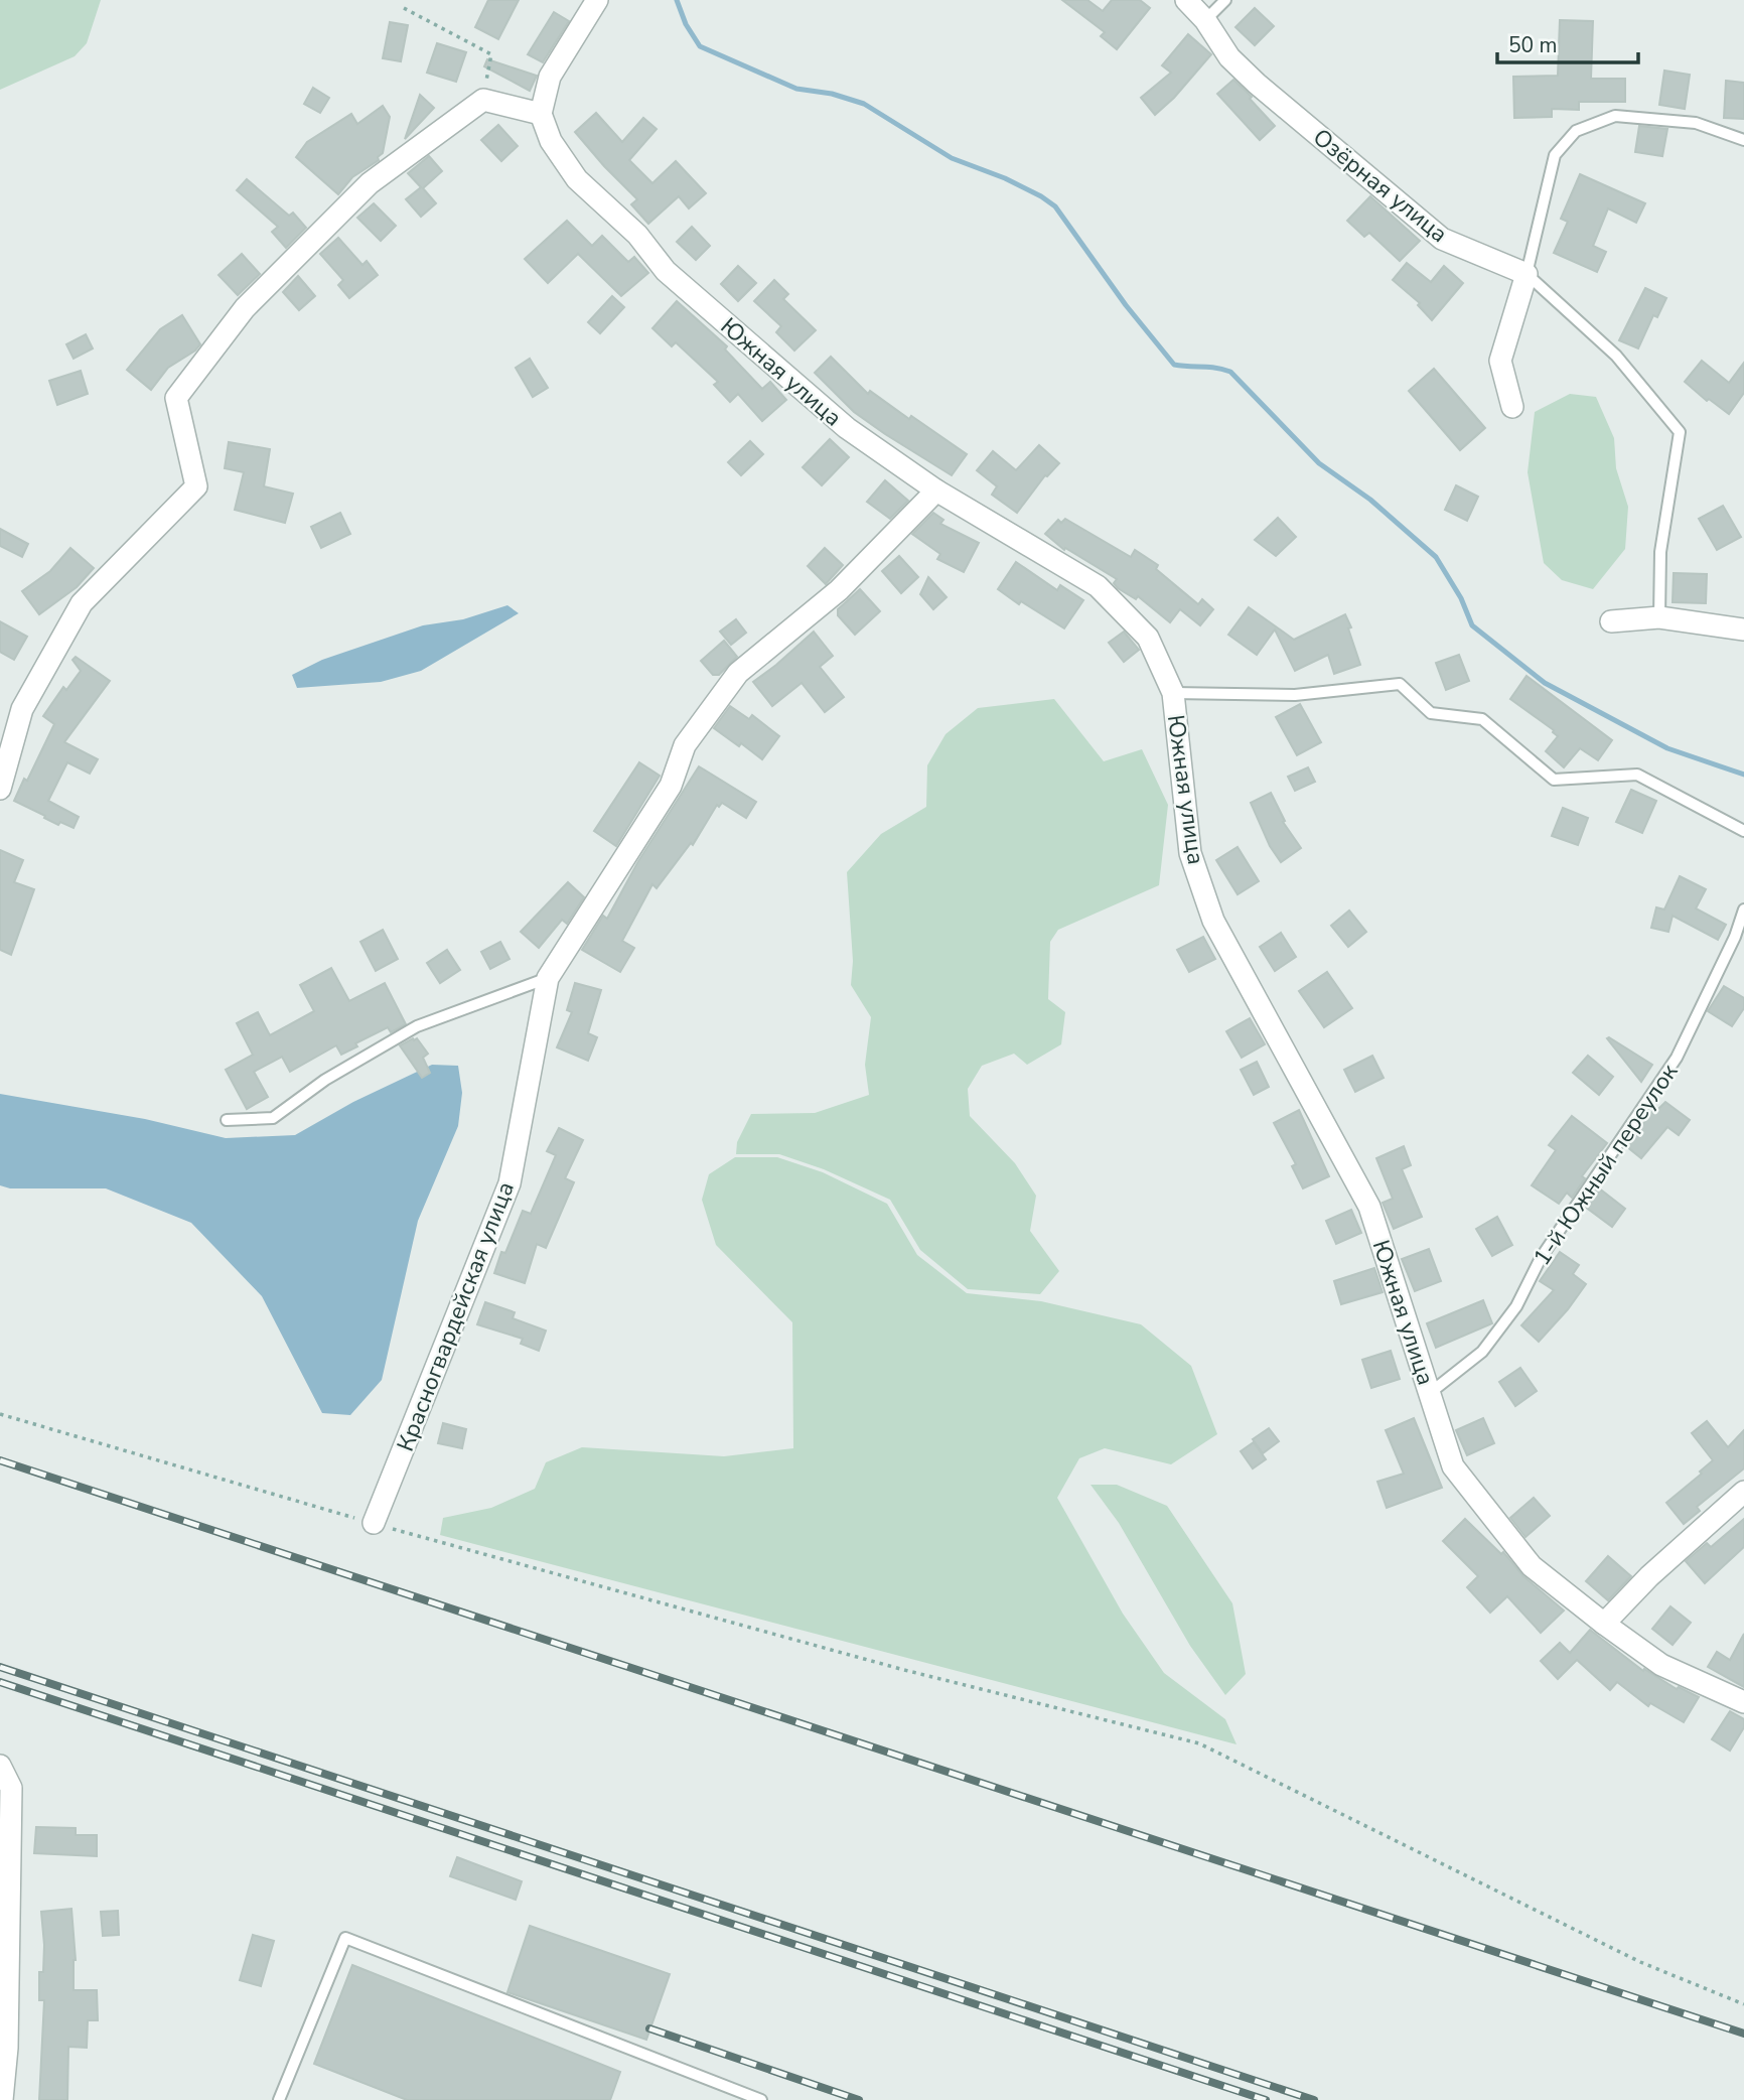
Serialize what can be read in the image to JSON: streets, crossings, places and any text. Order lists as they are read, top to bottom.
{
  "streets": {
    "street": ["Озёрная улица", "Южная улица", "Красногвардейская улица"],
    "lane": ["1-й Южный переулок"]
  },
  "crossings": [
    ["Южная улица", "1-й Южный переулок"],
    ["Южная улица", "Красногвардейская улица"]
  ],
  "scale_bar": "50 m"
}
